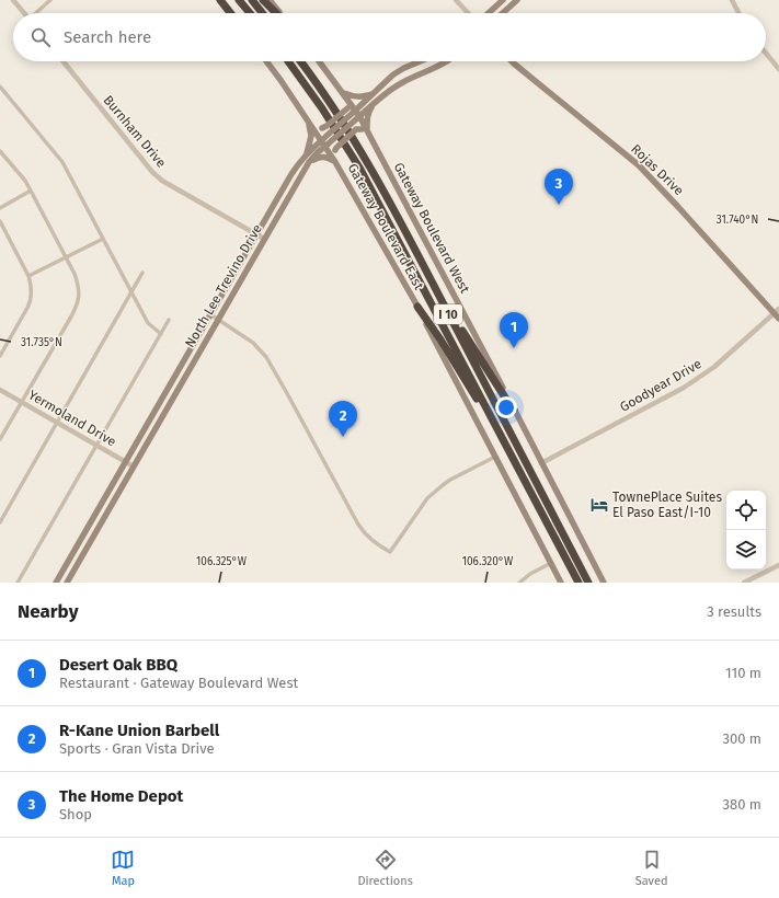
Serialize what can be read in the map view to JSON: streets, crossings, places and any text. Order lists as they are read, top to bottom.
{
  "streets": {
    "highway": ["I 10"],
    "main road": [
      "Rojas Drive",
      "Gateway Boulevard East",
      "Gateway Boulevard West",
      "North Lee Trevino Drive"
    ],
    "street": ["Burnham Drive", "Goodyear Drive", "Yermoland Drive"]
  },
  "crossings": [
    ["Burnham Drive", "North Lee Trevino Drive"],
    ["Rojas Drive", "Goodyear Drive"],
    ["Gateway Boulevard East", "North Lee Trevino Drive"],
    ["Gateway Boulevard West", "North Lee Trevino Drive"],
    ["Gateway Boulevard West", "Goodyear Drive"],
    ["North Lee Trevino Drive", "Yermoland Drive"]
  ],
  "places": {
    "hotel": ["TownePlace Suites El Paso East/I-10"]
  },
  "page": {
    "search": "Search here",
    "pins": ["3", "1", "2"],
    "heading": ["Nearby", "3 results"],
    "list": [
      {
        "mark": "1",
        "name": "Desert Oak BBQ",
        "note": "Restaurant · Gateway Boulevard West",
        "value": "110 m"
      },
      {
        "mark": "2",
        "name": "R-Kane Union Barbell",
        "note": "Sports · Gran Vista Drive",
        "value": "300 m"
      },
      {
        "mark": "3",
        "name": "The Home Depot",
        "note": "Shop",
        "value": "380 m"
      }
    ],
    "nav": ["Map", "Directions", "Saved"]
  },
  "coordinates": [
    "31.740°N",
    "31.735°N",
    "106.325°W",
    "106.320°W"
  ]
}
